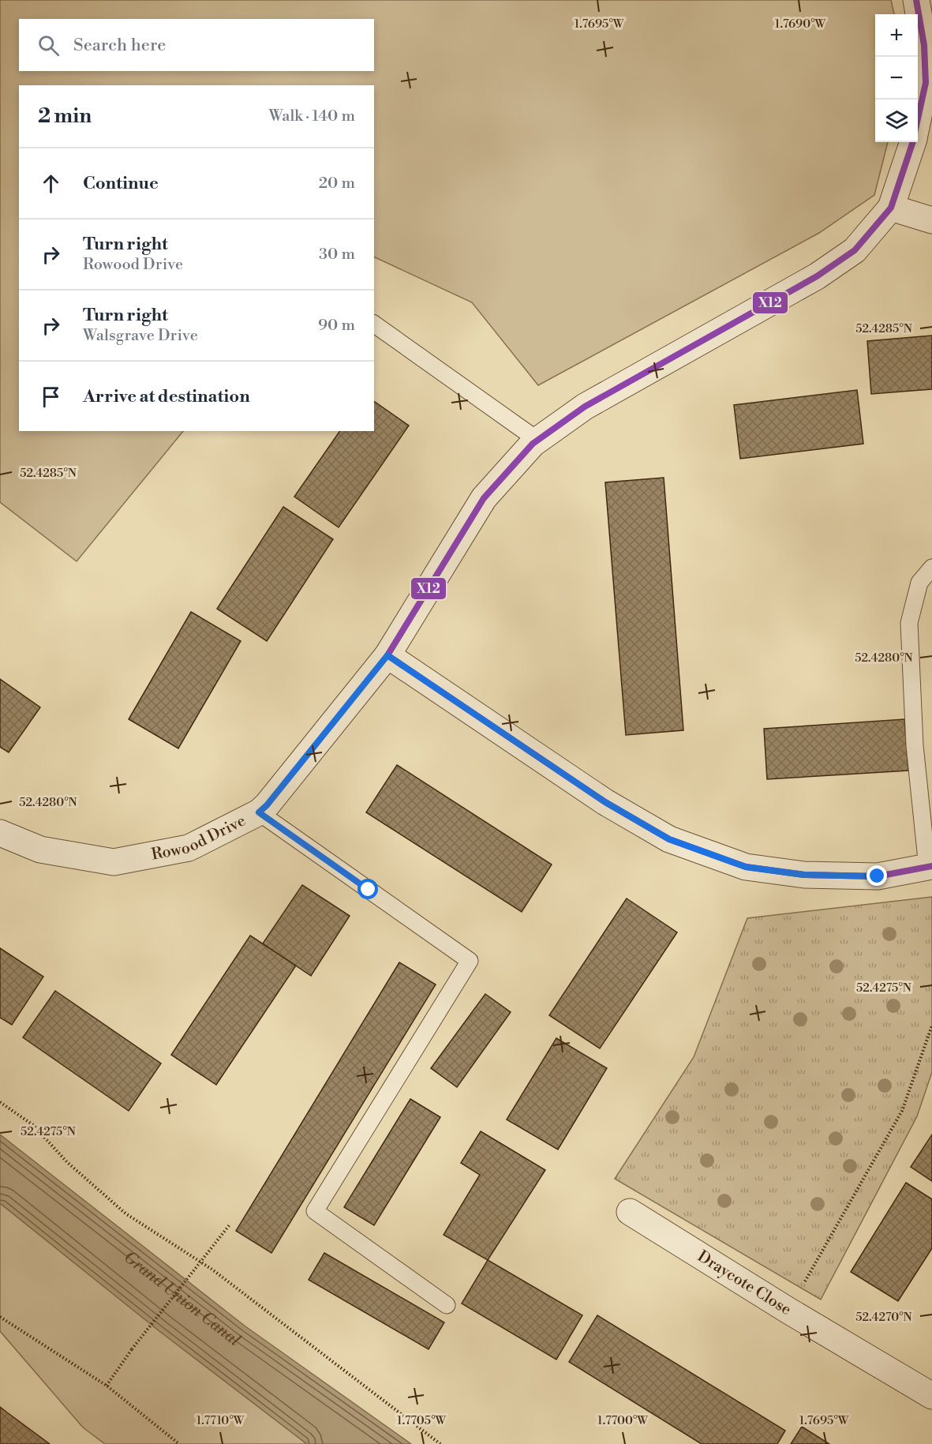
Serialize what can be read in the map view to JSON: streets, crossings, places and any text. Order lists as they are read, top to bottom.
{
  "streets": {
    "street": ["Rowood Drive", "Draycote Close"]
  },
  "water": ["Grand Union Canal"],
  "lines": ["transit line X12"],
  "page": {
    "map_buttons": ["+", "−"],
    "search": "Search here",
    "heading": ["2 min", "Walk · 140 m"],
    "list": [
      ["Continue", "20 m"],
      ["Turn right", "Rowood Drive", "30 m"],
      ["Turn right", "Walsgrave Drive", "90 m"],
      "Arrive at destination"
    ]
  },
  "coordinates": [
    "1.7695°W",
    "1.7690°W",
    "52.4285°N",
    "52.4280°N",
    "52.4275°N",
    "52.4270°N",
    "1.7710°W",
    "1.7705°W",
    "1.7700°W"
  ]
}
